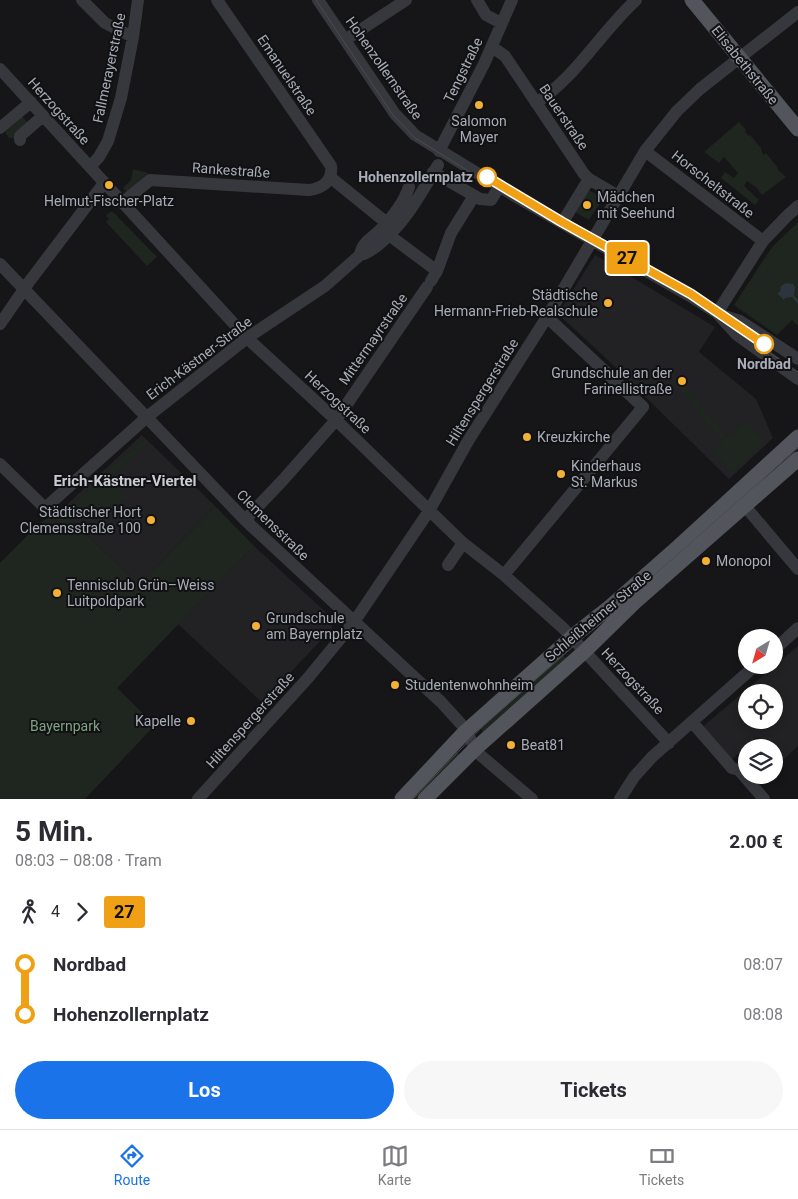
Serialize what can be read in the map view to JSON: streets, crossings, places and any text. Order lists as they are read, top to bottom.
{
  "streets": {
    "main road": ["Elisabethstraße", "Schleißheimer Straße"],
    "street": [
      "Fallmerayerstraße",
      "Hohenzollernstraße",
      "Tengstraße",
      "Emanuelstraße",
      "Herzogstraße",
      "Bauerstraße",
      "Rankestraße",
      "Horscheltstraße",
      "Mittermayrstraße",
      "Erich-Kästner-Straße",
      "Hiltenspergerstraße",
      "Clemensstraße"
    ]
  },
  "crossings": [
    ["Elisabethstraße", "Hiltenspergerstraße"],
    ["Fallmerayerstraße", "Herzogstraße"],
    ["Hohenzollernstraße", "Tengstraße"],
    ["Hohenzollernstraße", "Hiltenspergerstraße"],
    ["Tengstraße", "Bauerstraße"],
    ["Emanuelstraße", "Rankestraße"],
    ["Herzogstraße", "Rankestraße"],
    ["Herzogstraße", "Mittermayrstraße"],
    ["Herzogstraße", "Erich-Kästner-Straße"],
    ["Herzogstraße", "Hiltenspergerstraße"],
    ["Herzogstraße", "Schleißheimer Straße"],
    ["Bauerstraße", "Hiltenspergerstraße"],
    ["Horscheltstraße", "Hiltenspergerstraße"],
    ["Mittermayrstraße", "Clemensstraße"],
    ["Erich-Kästner-Straße", "Clemensstraße"],
    ["Hiltenspergerstraße", "Clemensstraße"],
    ["Clemensstraße", "Schleißheimer Straße"]
  ],
  "districts": ["Erich-Kästner-Viertel"],
  "parks": ["Bayernpark"],
  "places": [
    "Salomon Mayer",
    "Hohenzollernplatz",
    "Helmut-Fischer-Platz",
    "Mädchen mit Seehund",
    "Städtische Hermann-Frieb-Realschule",
    "Nordbad",
    "Grundschule an der Farinellistraße",
    "Kreuzkirche",
    "Kinderhaus St. Markus",
    "Städtischer Hort Clemensstraße 100",
    "Monopol",
    "Tennisclub Grün–Weiss Luitpoldpark",
    "Grundschule am Bayernplatz",
    "Studentenwohnheim",
    "Kapelle",
    "Beat81"
  ],
  "lines": ["tram line 27"],
  "north": "bottom left",
  "page": {
    "on_map": "27",
    "heading": ["5 Min.", "08:03 – 08:08 · Tram", "2.00 €"],
    "legs": ["4", "27"],
    "list": [
      {
        "name": "Nordbad",
        "value": "08:07"
      },
      {
        "name": "Hohenzollernplatz",
        "value": "08:08"
      }
    ],
    "buttons": ["Los", "Tickets"],
    "tabs": ["Route", "Karte", "Tickets"]
  }
}
